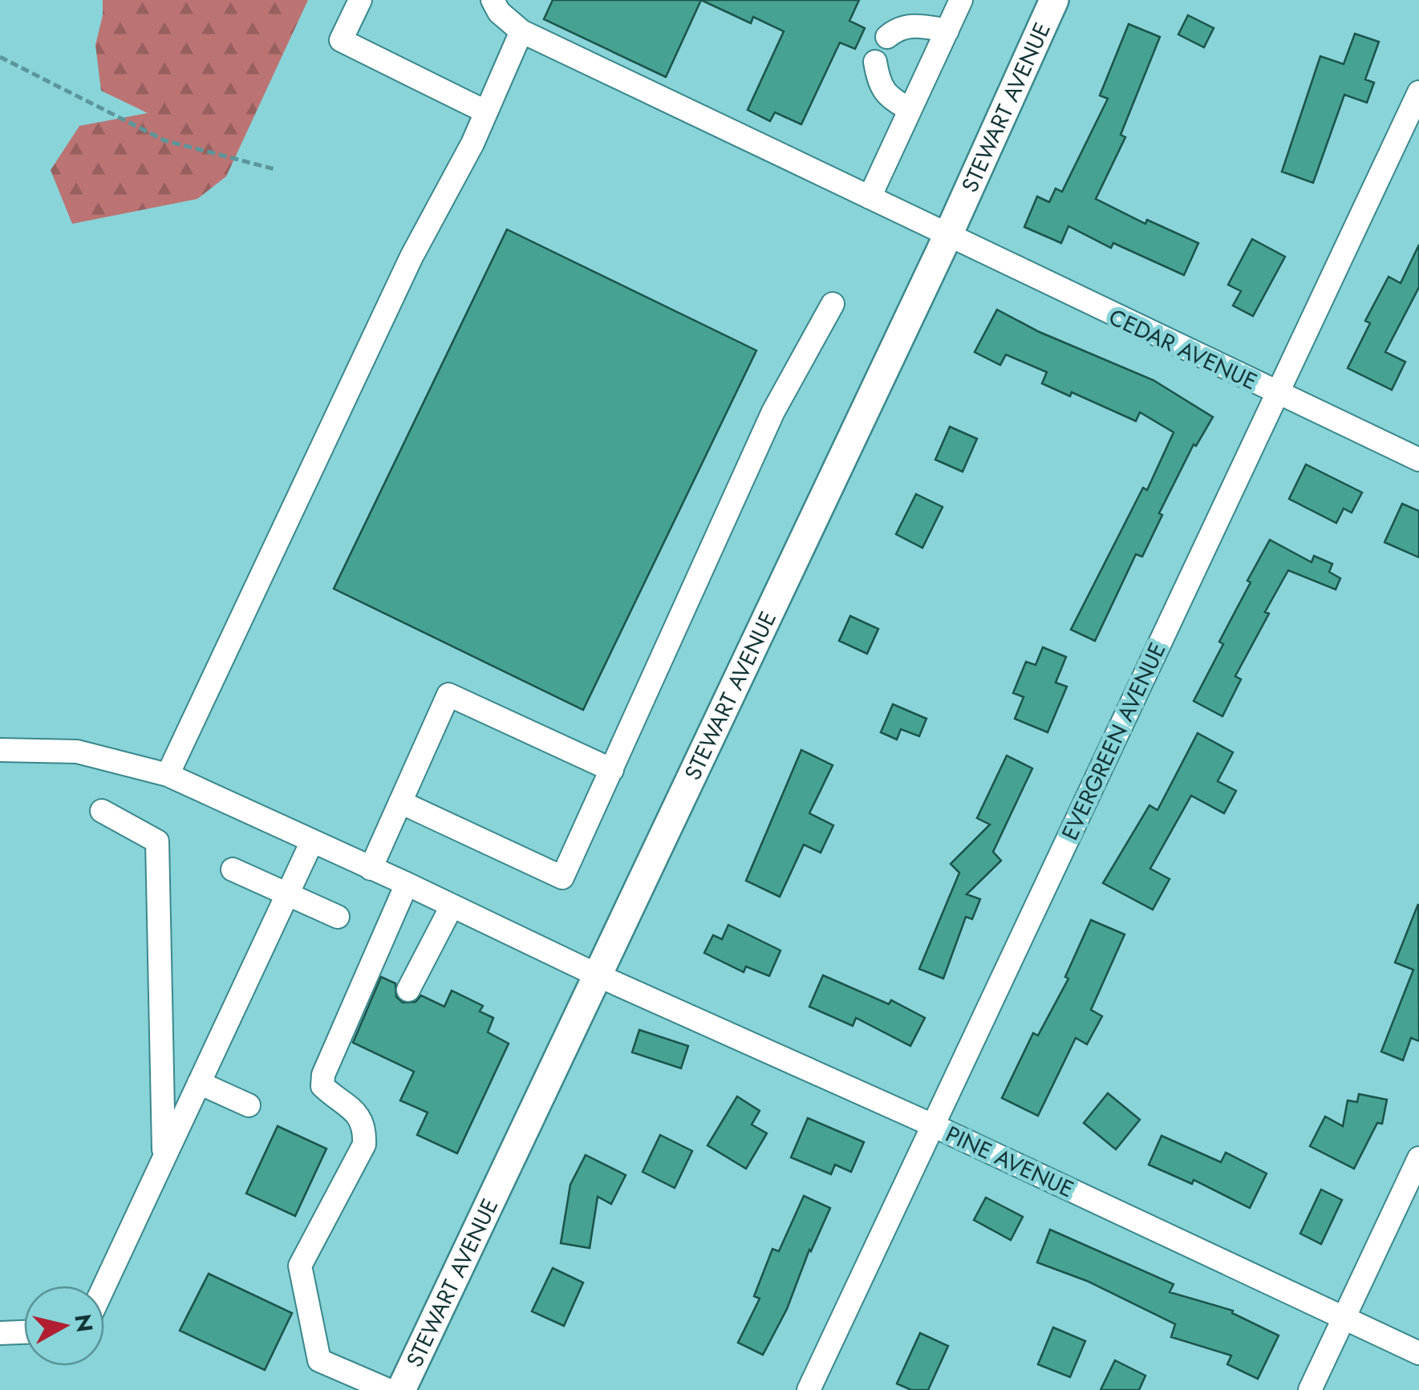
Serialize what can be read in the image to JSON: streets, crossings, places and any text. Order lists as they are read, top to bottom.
{
  "streets": {
    "main road": ["STEWART AVENUE"],
    "street": ["CEDAR AVENUE", "EVERGREEN AVENUE", "PINE AVENUE"]
  },
  "crossings": [
    ["STEWART AVENUE", "CEDAR AVENUE"],
    ["STEWART AVENUE", "PINE AVENUE"],
    ["CEDAR AVENUE", "EVERGREEN AVENUE"],
    ["EVERGREEN AVENUE", "PINE AVENUE"]
  ],
  "north": "right"
}
